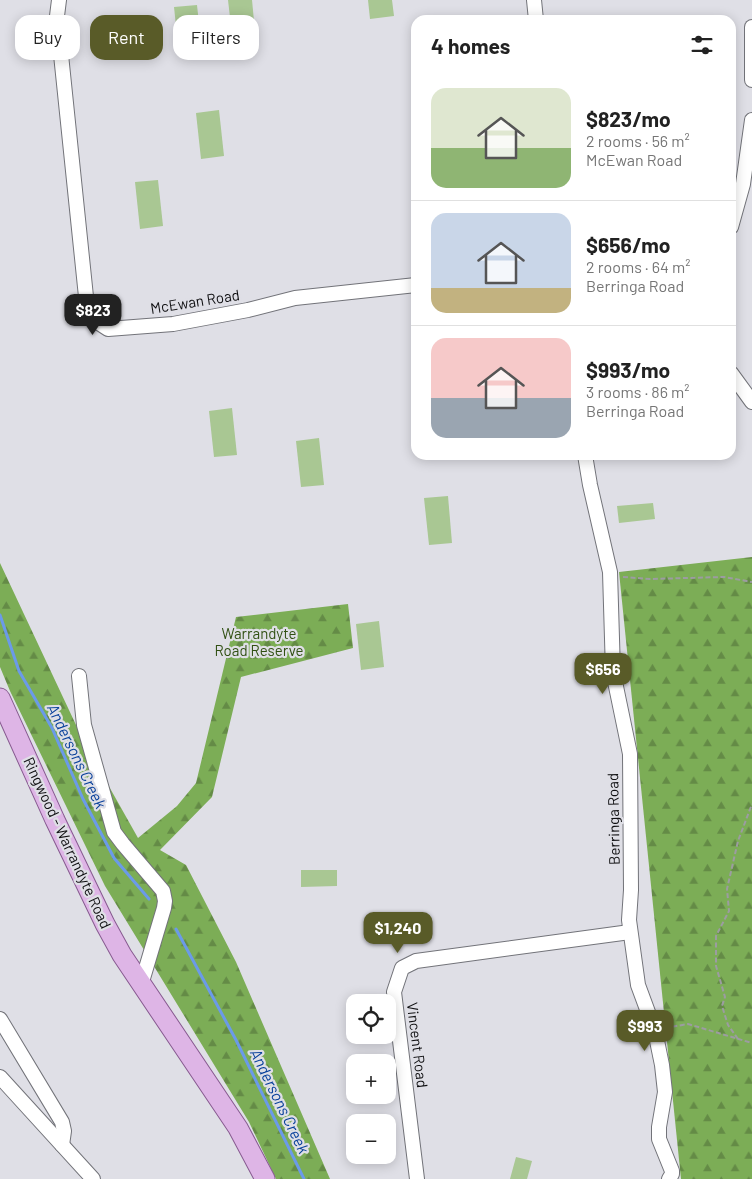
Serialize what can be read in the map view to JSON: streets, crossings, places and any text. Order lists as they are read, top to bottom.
{
  "streets": {
    "main road": ["Ringwood - Warrandyte Road"],
    "street": ["McEwan Road", "Berringa Road", "Vincent Road"]
  },
  "crossings": [
    ["Berringa Road", "Vincent Road"]
  ],
  "water": ["Andersons Creek"],
  "parks": ["Warrandyte Road Reserve"],
  "page": {
    "chip": ["Buy", "Rent", "Filters"],
    "heading": "4 homes",
    "list": [
      {
        "name": "$823/mo",
        "note": "2 rooms · 56 m² · McEwan Road"
      },
      {
        "name": "$656/mo",
        "note": "2 rooms · 64 m² · Berringa Road"
      },
      {
        "name": "$993/mo",
        "note": "3 rooms · 86 m² · Berringa Road"
      }
    ],
    "price": [
      "$823",
      "$656",
      "$1,240",
      "$993"
    ],
    "map_buttons": ["+", "−"]
  }
}
